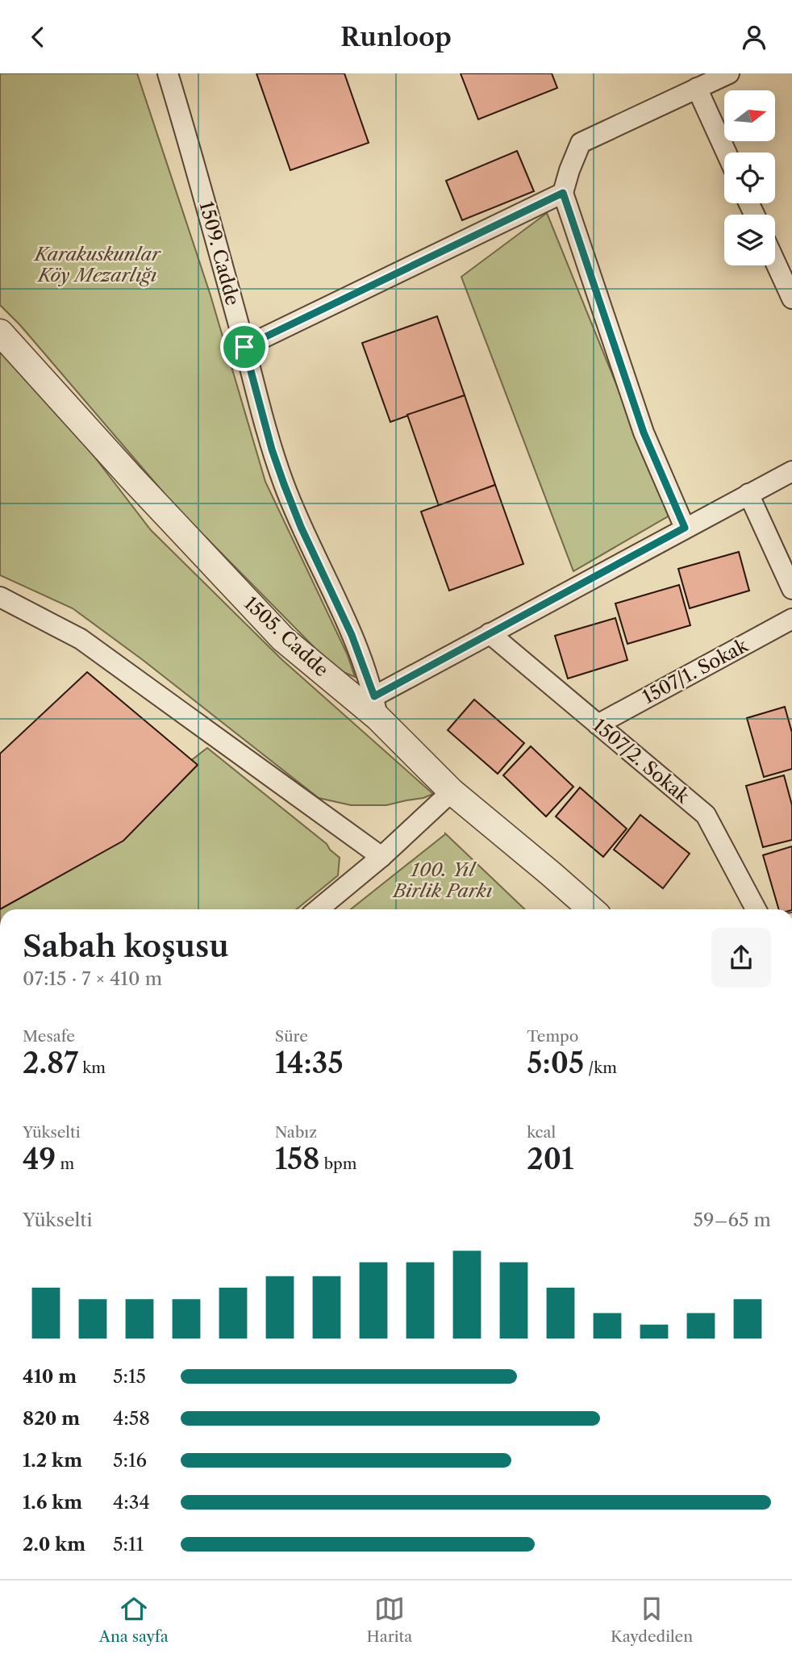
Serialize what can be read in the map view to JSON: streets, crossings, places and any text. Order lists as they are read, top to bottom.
{
  "streets": {
    "street": [
      "1509. Cadde",
      "1505. Cadde",
      "1507/1. Sokak",
      "1507/2. Sokak"
    ]
  },
  "crossings": [
    ["1509. Cadde", "1505. Cadde"],
    ["1507/1. Sokak", "1507/2. Sokak"]
  ],
  "parks": ["Karakuskunlar Köy Mezarlığı", "100. Yıl Birlik Parkı"],
  "north": "right",
  "page": {
    "header": "Runloop",
    "heading": ["Sabah koşusu", "07:15 · 7 × 410 m"],
    "stats": [
      ["Mesafe", "2.87 km"],
      ["Süre", "14:35"],
      ["Tempo", "5:05 /km"],
      ["Yükselti", "49 m"],
      ["Nabız", "158 bpm"],
      ["kcal", "201"]
    ],
    "chart": ["Yükselti", "59–65 m"],
    "list": [
      {
        "name": "410 m",
        "note": "5:15"
      },
      {
        "name": "820 m",
        "note": "4:58"
      },
      {
        "name": "1.2 km",
        "note": "5:16"
      },
      {
        "name": "1.6 km",
        "note": "4:34"
      },
      {
        "name": "2.0 km",
        "note": "5:11"
      }
    ],
    "tabs": ["Ana sayfa", "Harita", "Kaydedilen"]
  }
}
